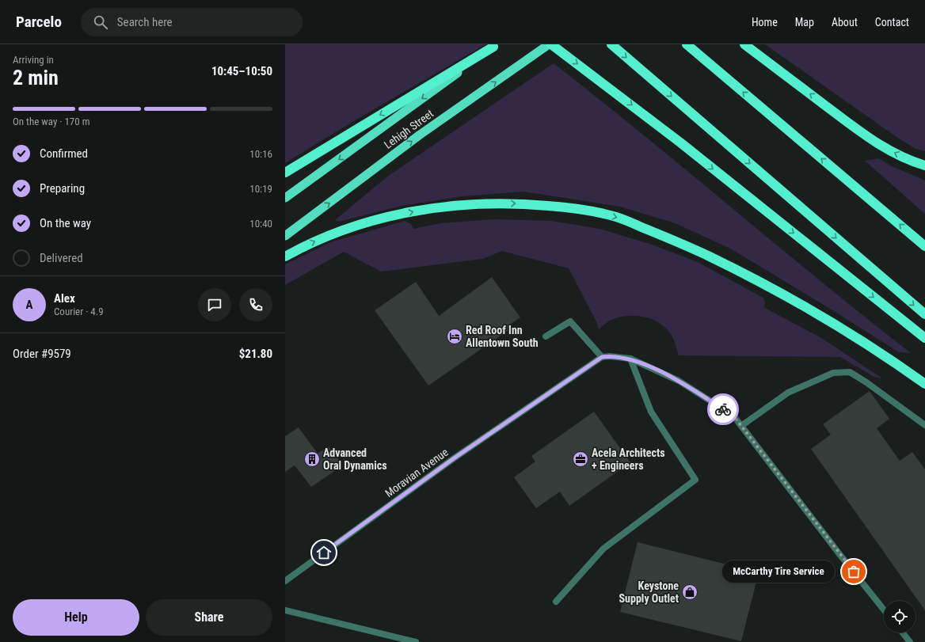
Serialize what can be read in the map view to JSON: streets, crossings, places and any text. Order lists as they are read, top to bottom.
{
  "streets": {
    "highway": ["Lehigh Street"],
    "street": ["Moravian Avenue"]
  },
  "places": {
    "hotel": ["Red Roof Inn Allentown South"],
    "building": ["Advanced Oral Dynamics"],
    "office": ["Acela Architects + Engineers"],
    "other": ["McCarthy Tire Service"],
    "shop": ["Keystone Supply Outlet"]
  },
  "page": {
    "header": "Parcelo",
    "search": "Search here",
    "nav": [
      "Home",
      "Map",
      "About",
      "Contact"
    ],
    "heading": ["2 min", "Arriving in", "10:45–10:50"],
    "panel": [
      "Alex",
      "Courier · 4.9",
      "Order #9579",
      "$21.80"
    ],
    "bar": "On the way · 170 m",
    "list": [
      ["Confirmed", "10:16"],
      ["Preparing", "10:19"],
      ["On the way", "10:40"],
      "Delivered"
    ],
    "round": "A",
    "bubble": "McCarthy Tire Service",
    "buttons": ["Help", "Share"]
  }
}
